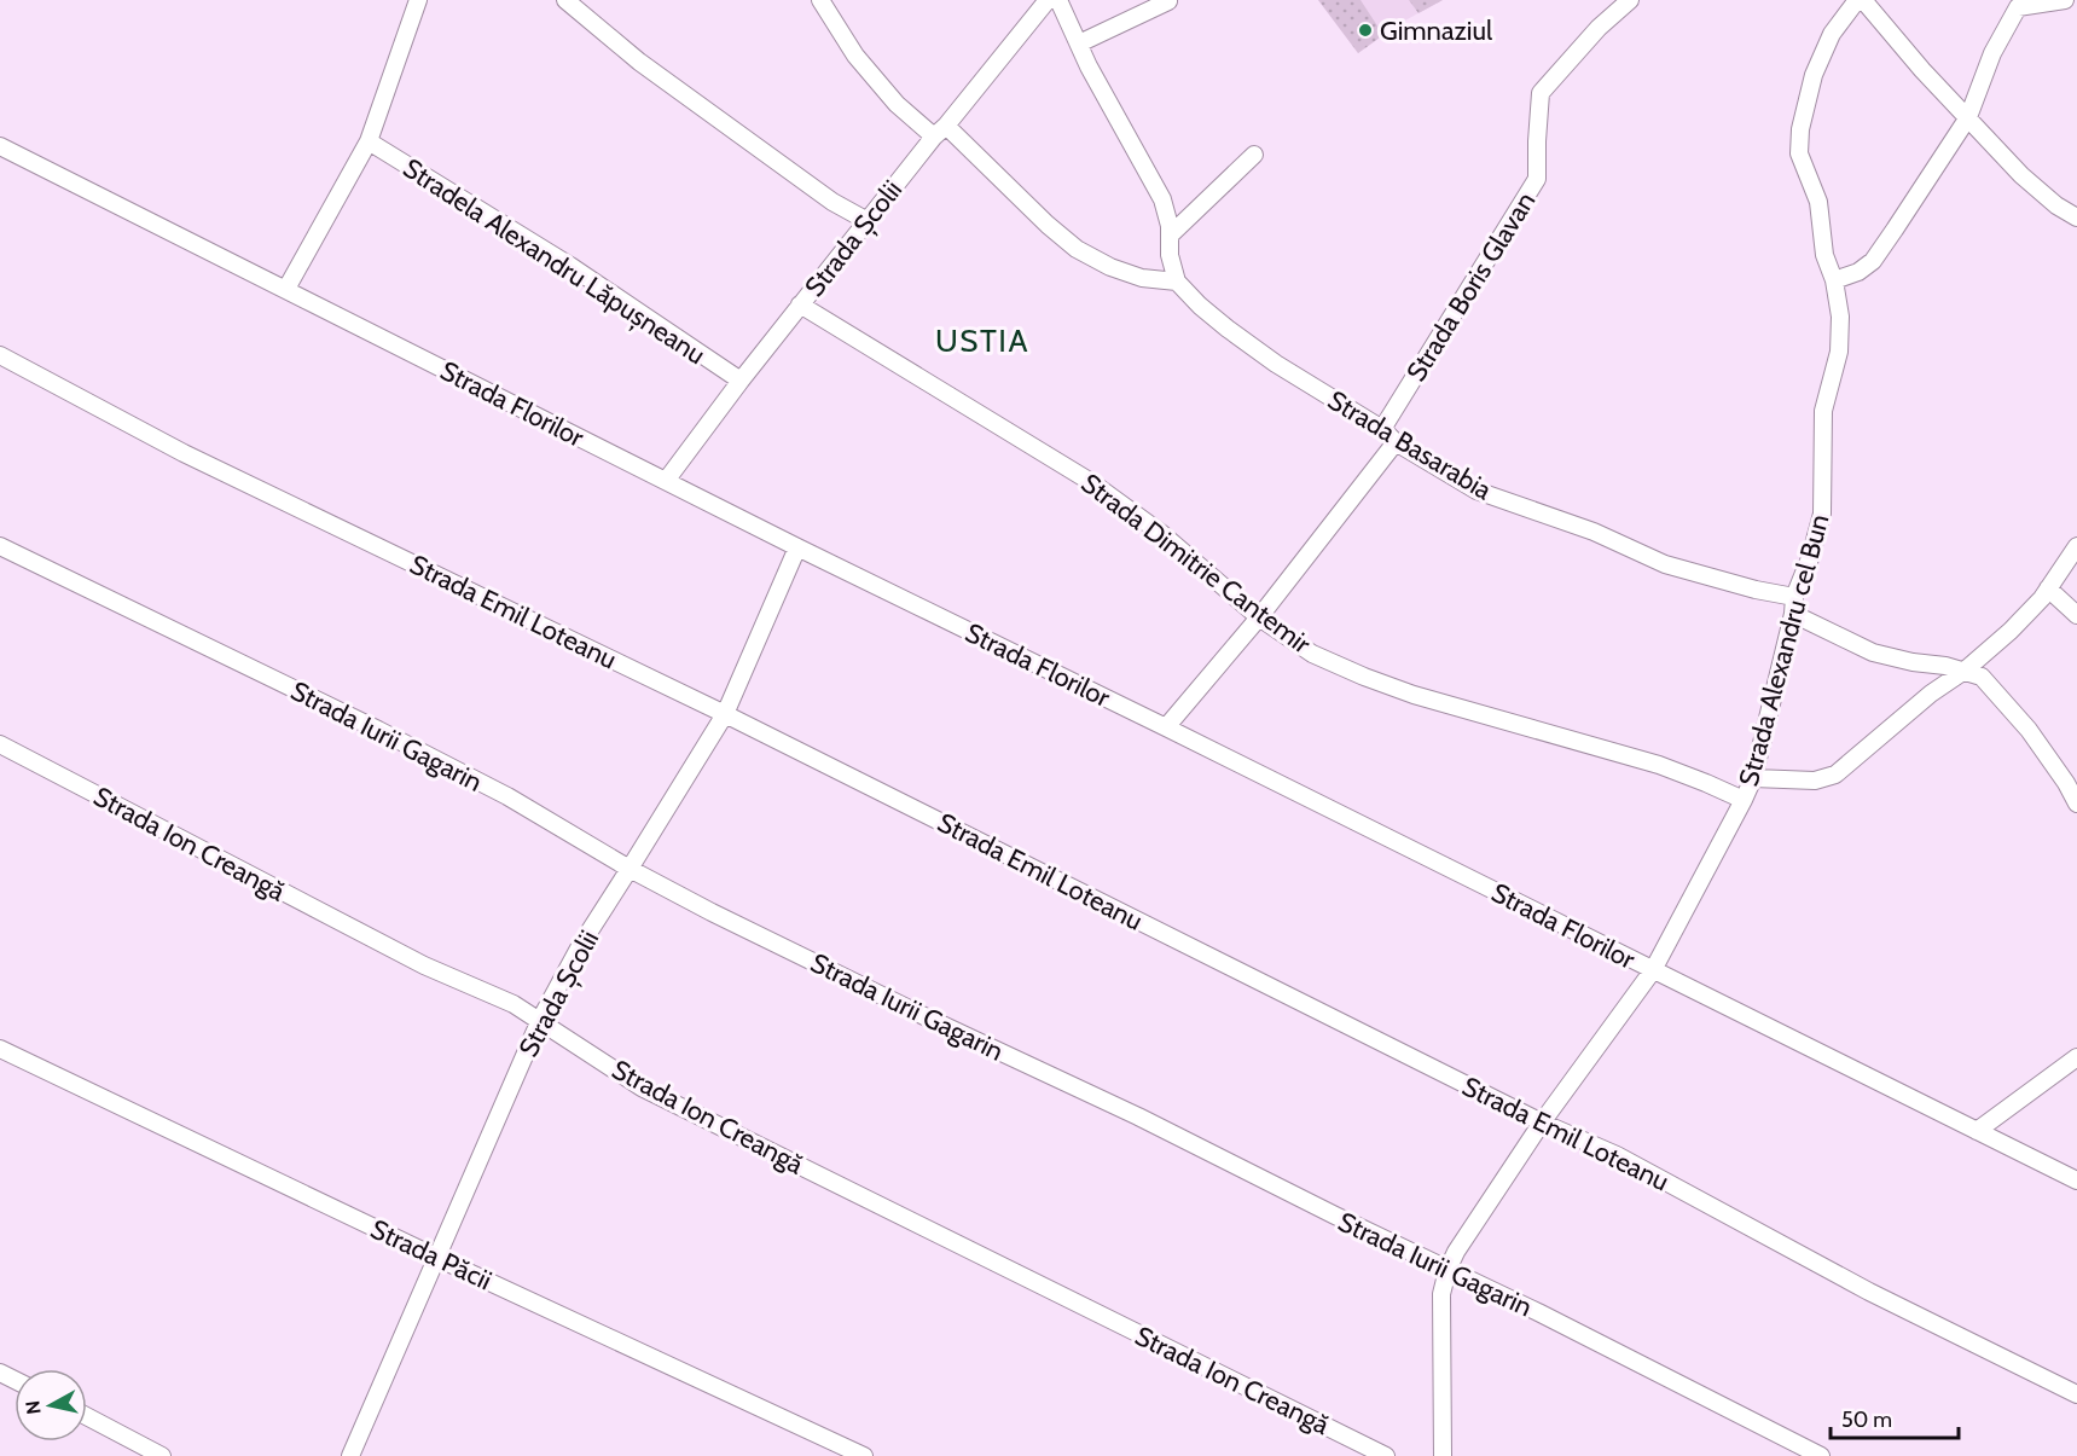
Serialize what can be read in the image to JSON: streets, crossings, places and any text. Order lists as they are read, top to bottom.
{
  "streets": {
    "street": [
      "Strada Școlii",
      "Stradela Alexandru Lăpușneanu",
      "Strada Boris Glavan",
      "Strada Florilor",
      "Strada Basarabia",
      "Strada Dimitrie Cantemir",
      "Strada Emil Loteanu",
      "Strada Alexandru cel Bun",
      "Strada Iurii Gagarin",
      "Strada Ion Creangă",
      "Strada Păcii"
    ]
  },
  "crossings": [
    ["Strada Școlii", "Stradela Alexandru Lăpușneanu"],
    ["Strada Școlii", "Strada Florilor"],
    ["Strada Școlii", "Strada Dimitrie Cantemir"],
    ["Strada Școlii", "Strada Emil Loteanu"],
    ["Strada Școlii", "Strada Iurii Gagarin"],
    ["Strada Școlii", "Strada Ion Creangă"],
    ["Strada Școlii", "Strada Păcii"],
    ["Strada Boris Glavan", "Strada Basarabia"],
    ["Strada Florilor", "Strada Alexandru cel Bun"],
    ["Strada Basarabia", "Strada Alexandru cel Bun"],
    ["Strada Dimitrie Cantemir", "Strada Alexandru cel Bun"],
    ["Strada Emil Loteanu", "Strada Alexandru cel Bun"],
    ["Strada Alexandru cel Bun", "Strada Iurii Gagarin"]
  ],
  "districts": ["USTIA"],
  "places": ["Gimnaziul"],
  "scale_bar": "50 m",
  "north": "left"
}
